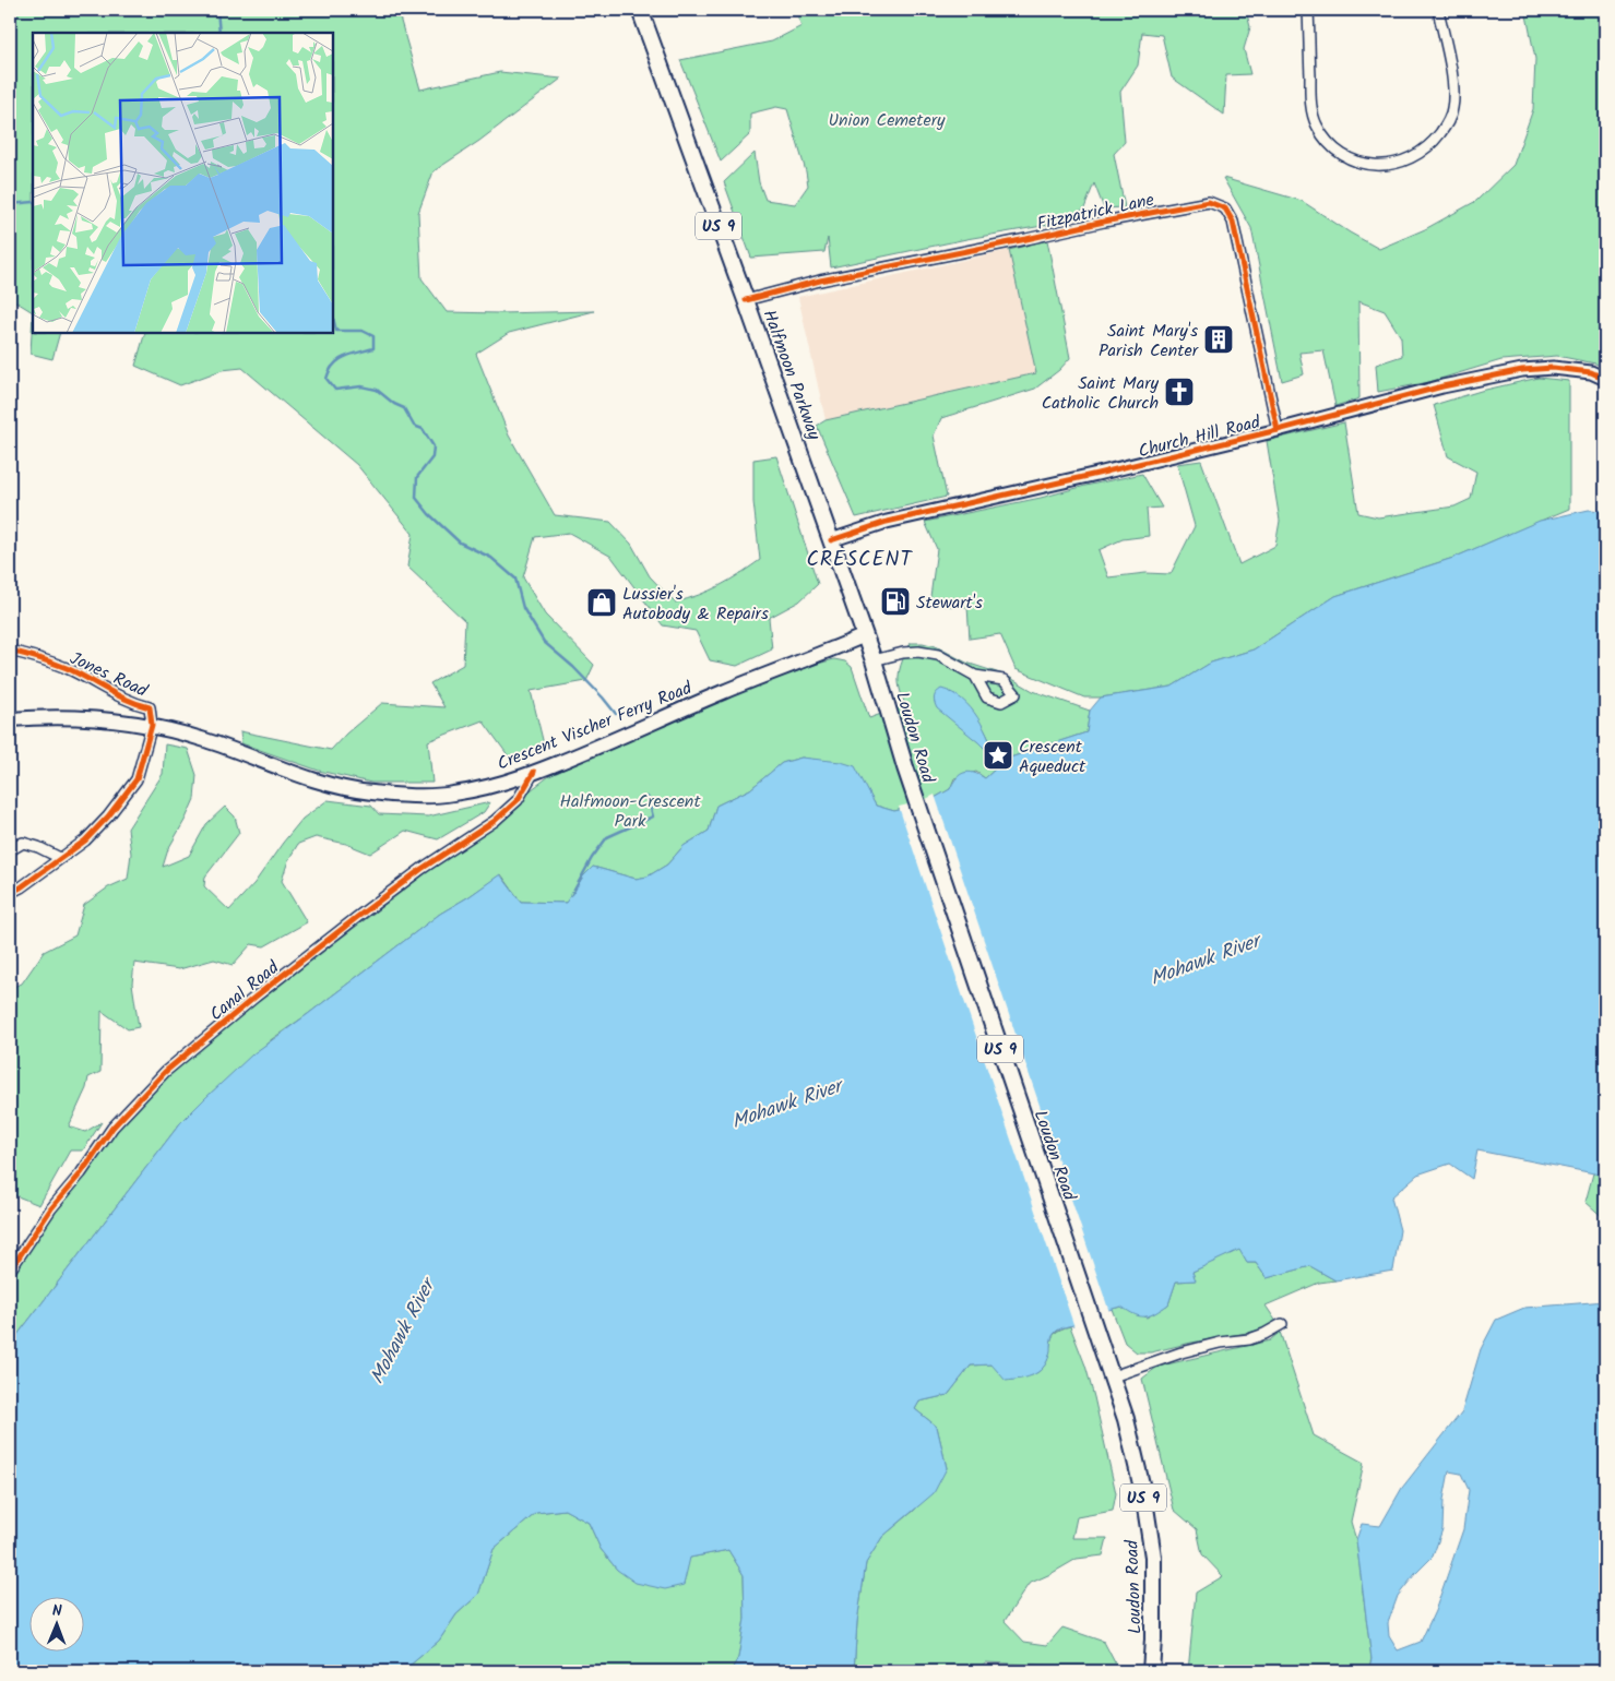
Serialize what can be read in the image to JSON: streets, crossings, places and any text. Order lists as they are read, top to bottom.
{
  "streets": {
    "main road": [
      "US 9",
      "Halfmoon Parkway",
      "Crescent Vischer Ferry Road",
      "Loudon Road"
    ],
    "street": [
      "Fitzpatrick Lane",
      "Church Hill Road",
      "Jones Road",
      "Canal Road"
    ]
  },
  "crossings": [
    ["Fitzpatrick Lane", "Halfmoon Parkway"],
    ["Fitzpatrick Lane", "Church Hill Road"],
    ["Halfmoon Parkway", "Church Hill Road"],
    ["Halfmoon Parkway", "Crescent Vischer Ferry Road"],
    ["Halfmoon Parkway", "Loudon Road"],
    ["Jones Road", "Crescent Vischer Ferry Road"],
    ["Crescent Vischer Ferry Road", "Canal Road"]
  ],
  "districts": ["CRESCENT"],
  "water": ["Mohawk River"],
  "parks": ["Union Cemetery", "Halfmoon-Crescent Park"],
  "places": {
    "building": ["Saint Mary's Parish Center"],
    "church": ["Saint Mary Catholic Church"],
    "fuel station": ["Stewart's"],
    "shop": ["Lussier's Autobody & Repairs"],
    "place": ["Crescent Aqueduct"]
  },
  "north": "top"
}
